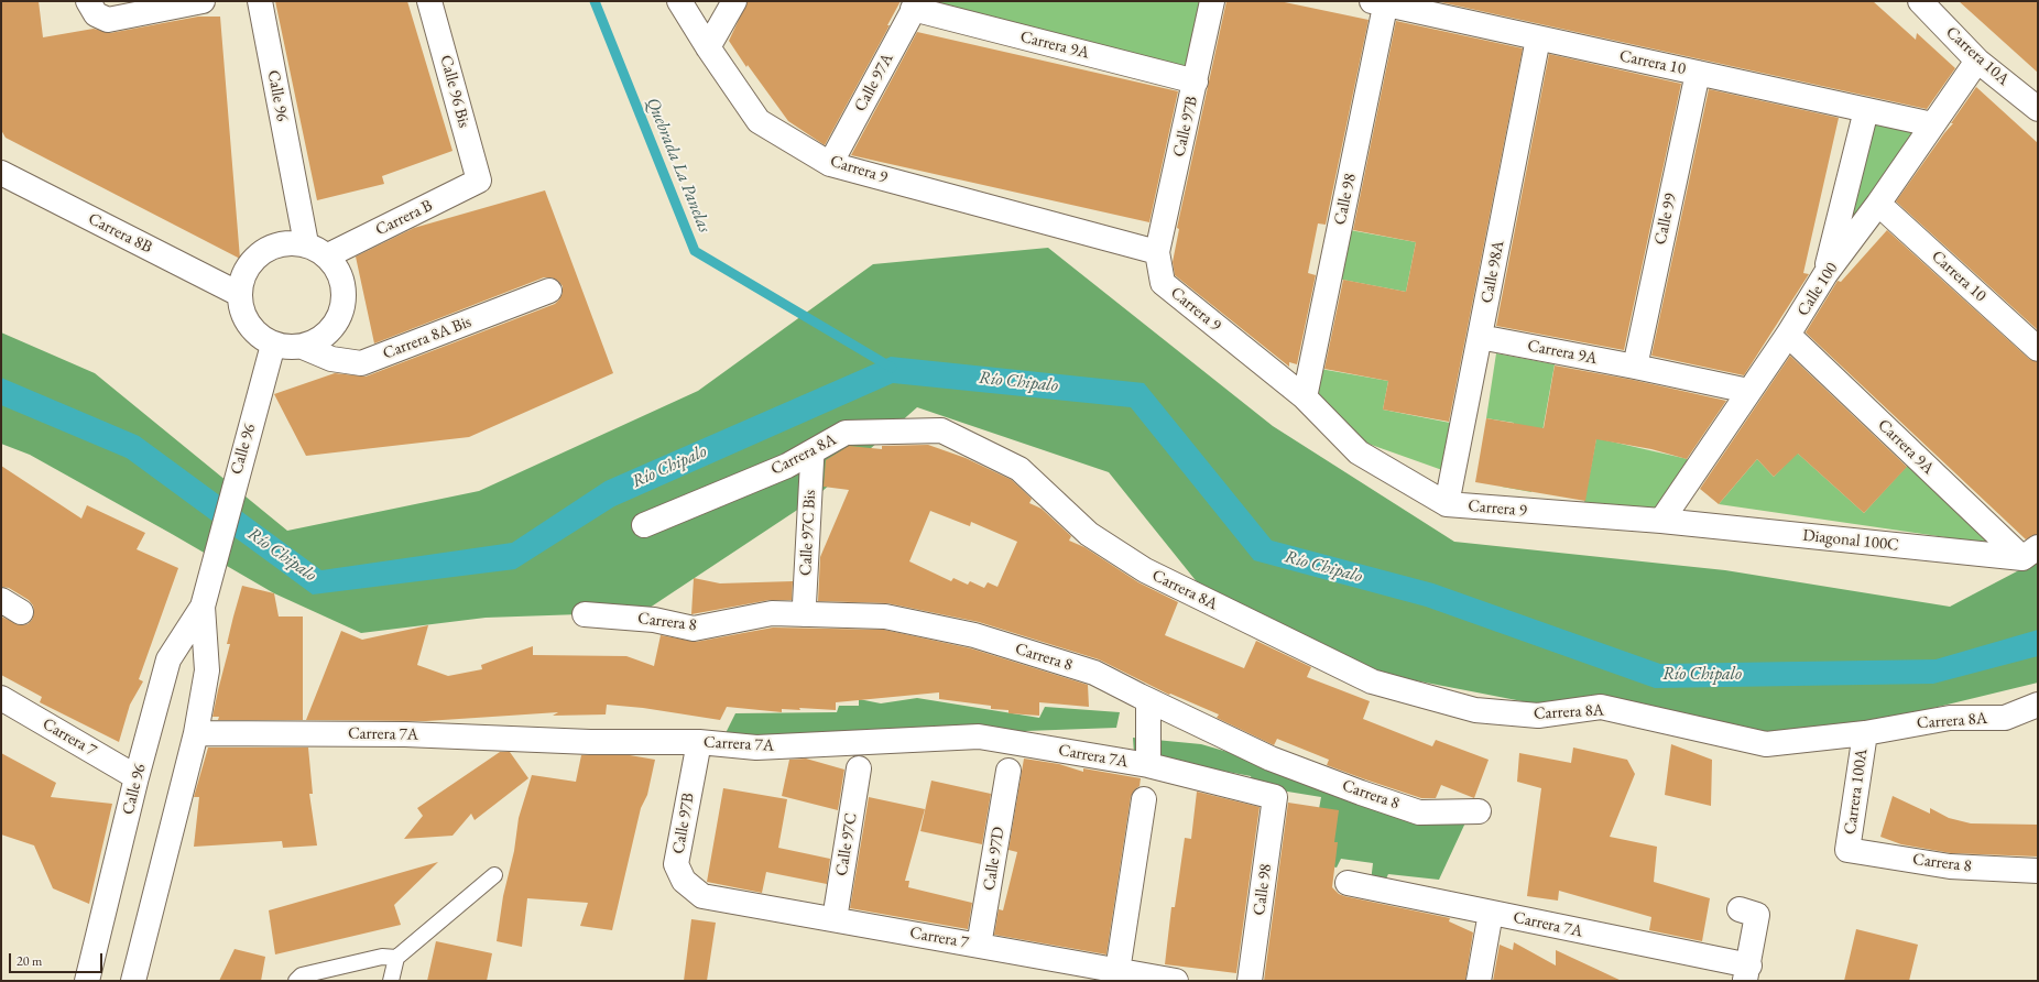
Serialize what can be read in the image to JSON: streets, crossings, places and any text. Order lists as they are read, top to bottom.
{
  "streets": {
    "street": [
      "Carrera 9A",
      "Carrera 10A",
      "Carrera 10",
      "Calle 97A",
      "Calle 96 Bis",
      "Calle 96",
      "Calle 97B",
      "Carrera 9",
      "Calle 98",
      "Carrera B",
      "Calle 99",
      "Carrera 8B",
      "Calle 98A",
      "Calle 100",
      "Carrera 8A Bis",
      "Carrera 8A",
      "Calle 97C Bis",
      "Diagonal 100C",
      "Carrera 8",
      "Carrera 7A",
      "Carrera 7",
      "Carrera 100A",
      "Calle 97C",
      "Calle 97D"
    ]
  },
  "crossings": [
    ["Carrera 9A", "Calle 97A"],
    ["Carrera 9A", "Calle 97B"],
    ["Carrera 9A", "Calle 99"],
    ["Carrera 9A", "Calle 98A"],
    ["Carrera 9A", "Calle 100"],
    ["Carrera 9A", "Diagonal 100C"],
    ["Carrera 10A", "Calle 100"],
    ["Carrera 10", "Calle 98"],
    ["Carrera 10", "Calle 99"],
    ["Carrera 10", "Calle 98A"],
    ["Carrera 10", "Calle 100"],
    ["Calle 97A", "Carrera 9"],
    ["Calle 96 Bis", "Carrera B"],
    ["Calle 96", "Carrera B"],
    ["Calle 96", "Carrera 8B"],
    ["Calle 96", "Carrera 8A Bis"],
    ["Calle 96", "Carrera 7A"],
    ["Calle 96", "Carrera 7"],
    ["Calle 97B", "Carrera 9"],
    ["Calle 97B", "Carrera 7A"],
    ["Calle 97B", "Carrera 7"],
    ["Carrera 9", "Calle 98"],
    ["Carrera 9", "Calle 98A"],
    ["Carrera 9", "Calle 100"],
    ["Carrera 9", "Diagonal 100C"],
    ["Calle 98", "Carrera 7A"],
    ["Carrera B", "Carrera 8B"],
    ["Carrera B", "Carrera 8A Bis"],
    ["Carrera 8B", "Carrera 8A Bis"],
    ["Calle 100", "Diagonal 100C"],
    ["Carrera 8A", "Calle 97C Bis"],
    ["Carrera 8A", "Carrera 100A"],
    ["Calle 97C Bis", "Carrera 8"],
    ["Carrera 8", "Carrera 100A"],
    ["Carrera 7", "Calle 97C"],
    ["Carrera 7", "Calle 97D"]
  ],
  "water": ["Quebrada La Panelas", "Río Chipalo"],
  "scale_bar": "20 m"
}
